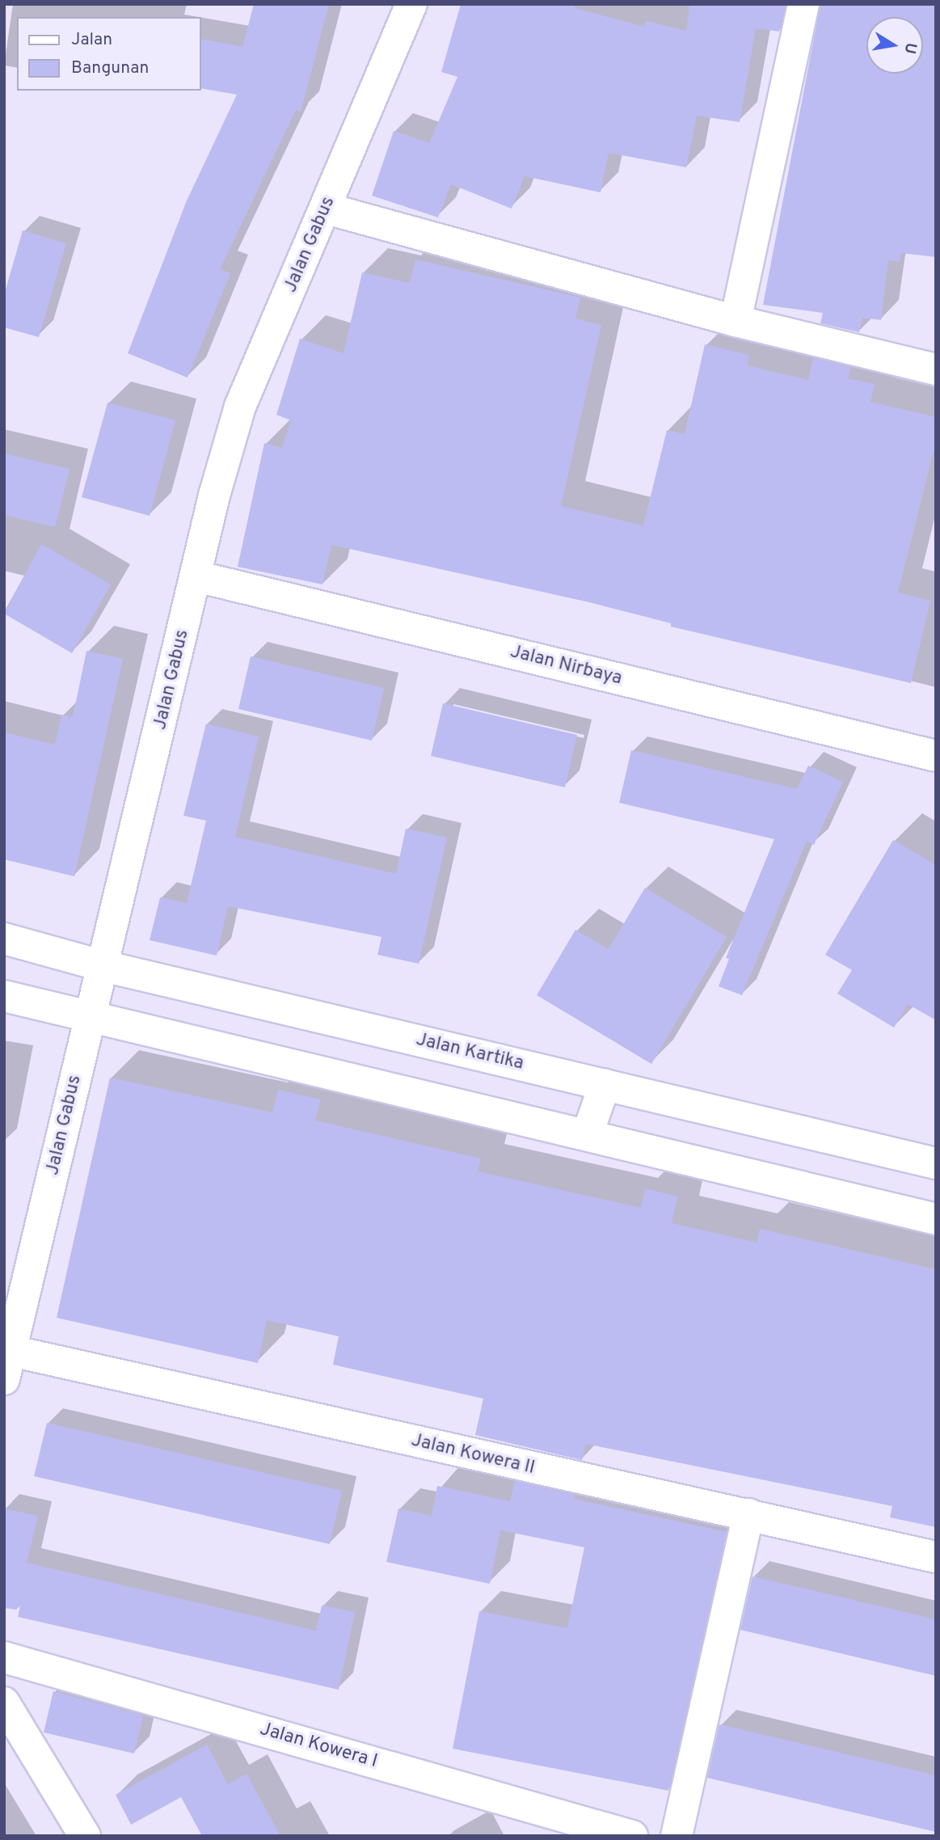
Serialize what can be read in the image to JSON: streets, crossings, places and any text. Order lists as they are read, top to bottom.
{
  "streets": {
    "street": [
      "Jalan Gabus",
      "Jalan Nirbaya",
      "Jalan Kartika",
      "Jalan Kowera II",
      "Jalan Kowera I"
    ]
  },
  "crossings": [
    ["Jalan Gabus", "Jalan Nirbaya"],
    ["Jalan Gabus", "Jalan Kartika"],
    ["Jalan Gabus", "Jalan Kowera II"]
  ],
  "legend": ["Jalan", "Bangunan"],
  "north": "right"
}
